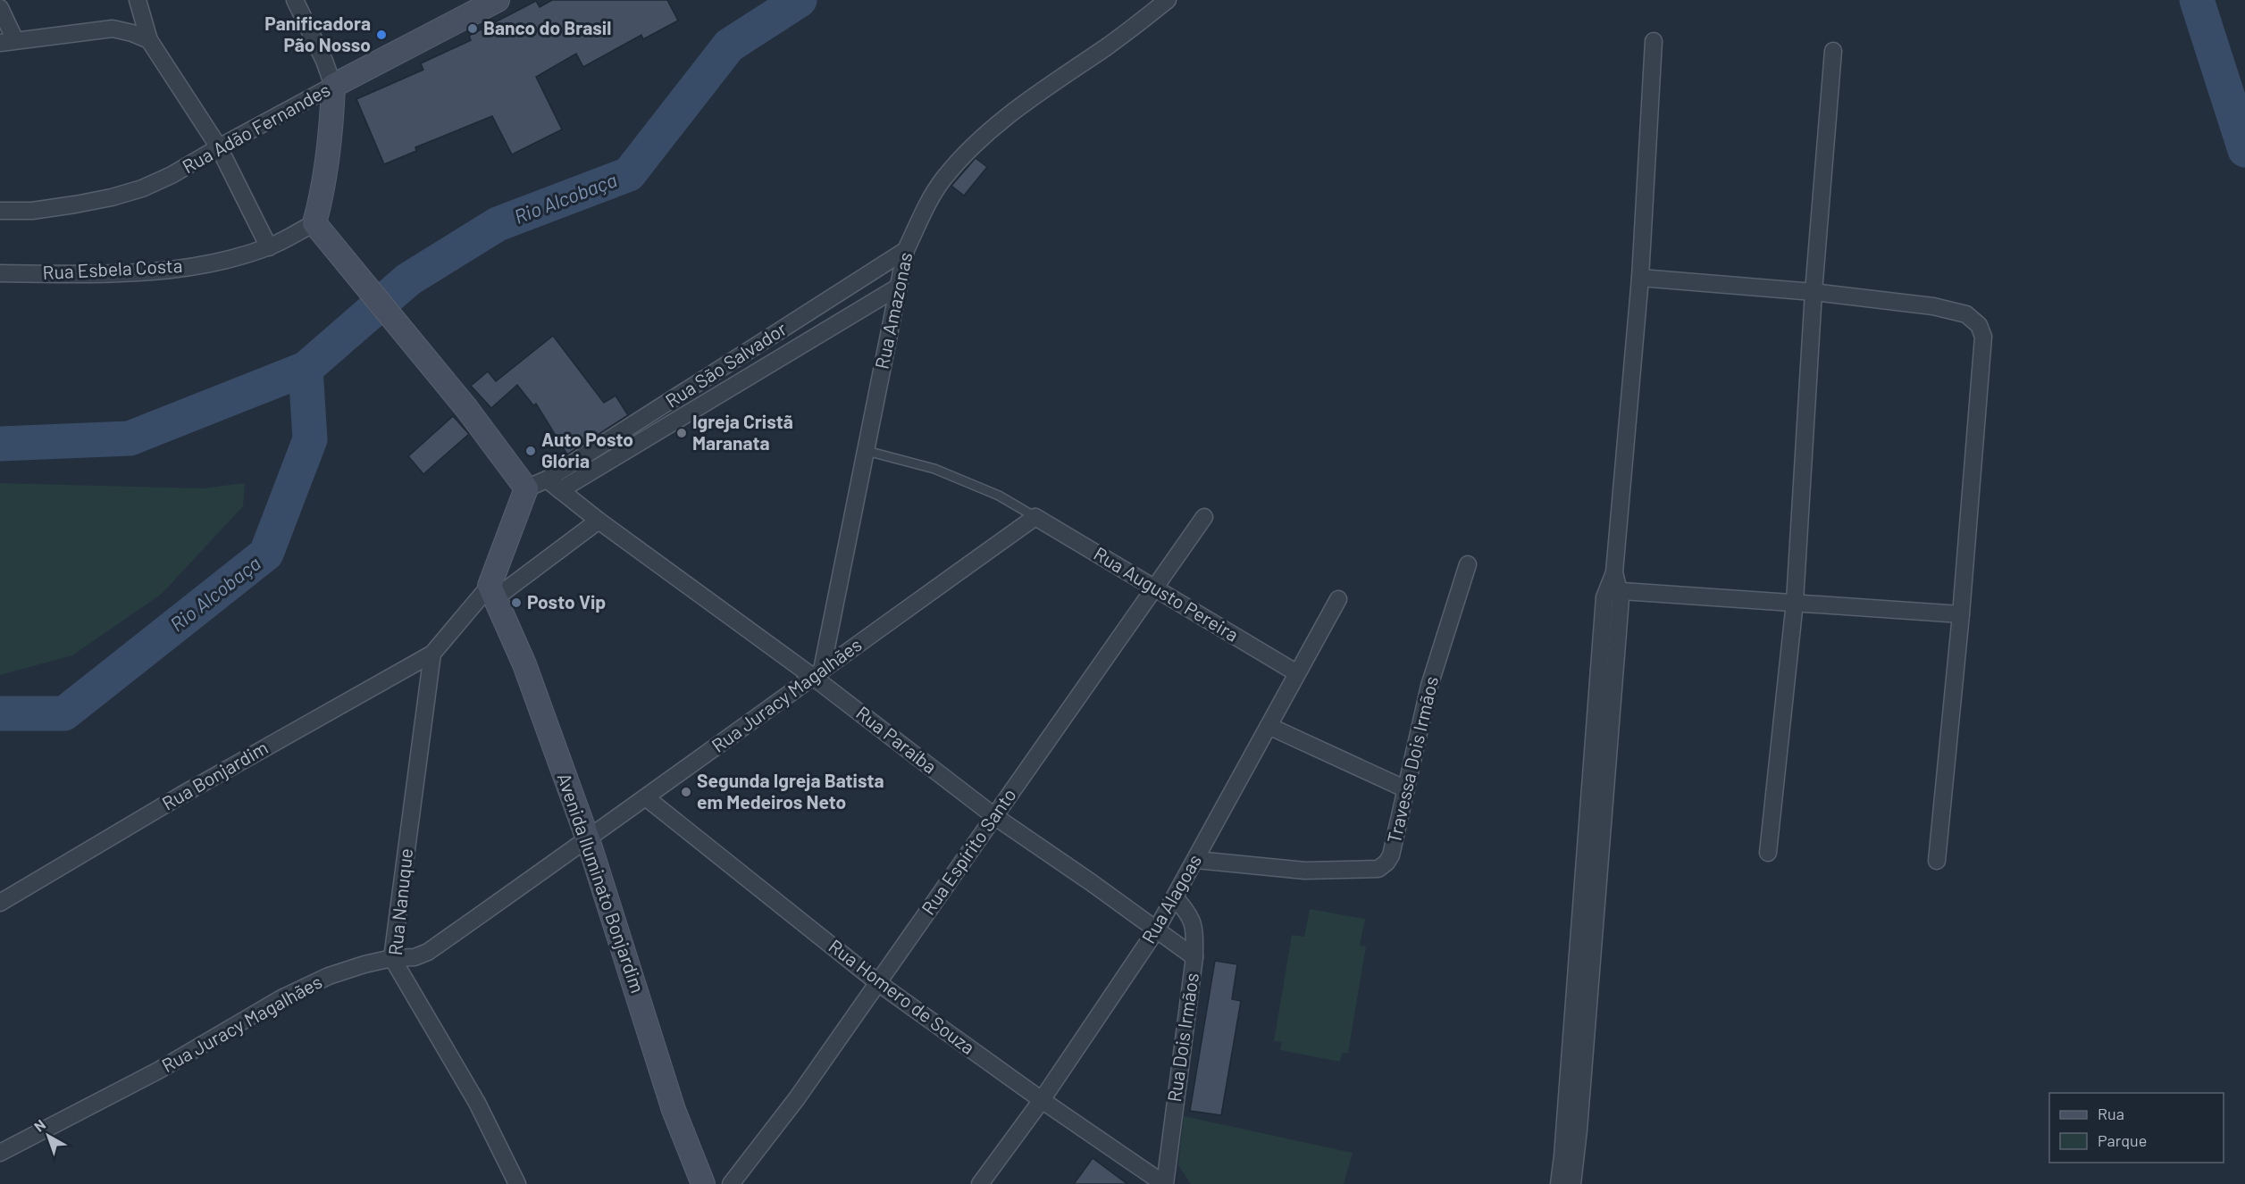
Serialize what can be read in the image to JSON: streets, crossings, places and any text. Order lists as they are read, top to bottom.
{
  "streets": {
    "street": [
      "Rua Adão Fernandes",
      "Rua Esbela Costa",
      "Rua Amazonas",
      "Rua São Salvador",
      "Rua Augusto Pereira",
      "Rua Juracy Magalhães",
      "Rua Paraíba",
      "Travessa Dois Irmãos",
      "Rua Bonjardim",
      "Rua Espírito Santo",
      "Avenida Iluminato Bonjardim",
      "Rua Alagoas",
      "Rua Nanuque",
      "Rua Homero de Souza",
      "Rua Dois Irmãos"
    ]
  },
  "crossings": [
    ["Rua Amazonas", "Rua São Salvador"],
    ["Rua Amazonas", "Rua Juracy Magalhães"],
    ["Rua Amazonas", "Rua Paraíba"],
    ["Rua São Salvador", "Rua Paraíba"],
    ["Rua Augusto Pereira", "Rua Juracy Magalhães"],
    ["Rua Augusto Pereira", "Rua Espírito Santo"],
    ["Rua Augusto Pereira", "Rua Alagoas"],
    ["Rua Juracy Magalhães", "Rua Paraíba"],
    ["Rua Juracy Magalhães", "Avenida Iluminato Bonjardim"],
    ["Rua Juracy Magalhães", "Rua Nanuque"],
    ["Rua Juracy Magalhães", "Rua Homero de Souza"],
    ["Rua Paraíba", "Rua Espírito Santo"],
    ["Rua Paraíba", "Rua Alagoas"],
    ["Rua Paraíba", "Rua Dois Irmãos"],
    ["Travessa Dois Irmãos", "Rua Alagoas"],
    ["Rua Bonjardim", "Rua Nanuque"],
    ["Rua Espírito Santo", "Rua Homero de Souza"],
    ["Rua Alagoas", "Rua Homero de Souza"],
    ["Rua Alagoas", "Rua Dois Irmãos"],
    ["Rua Homero de Souza", "Rua Dois Irmãos"]
  ],
  "water": ["Rio Alcobaça"],
  "places": [
    "Banco do Brasil",
    "Panificadora Pão Nosso",
    "Igreja Cristã Maranata",
    "Auto Posto Glória",
    "Posto Vip",
    "Segunda Igreja Batista em Medeiros Neto"
  ],
  "legend": ["Rua", "Parque"],
  "north": "top left"
}
